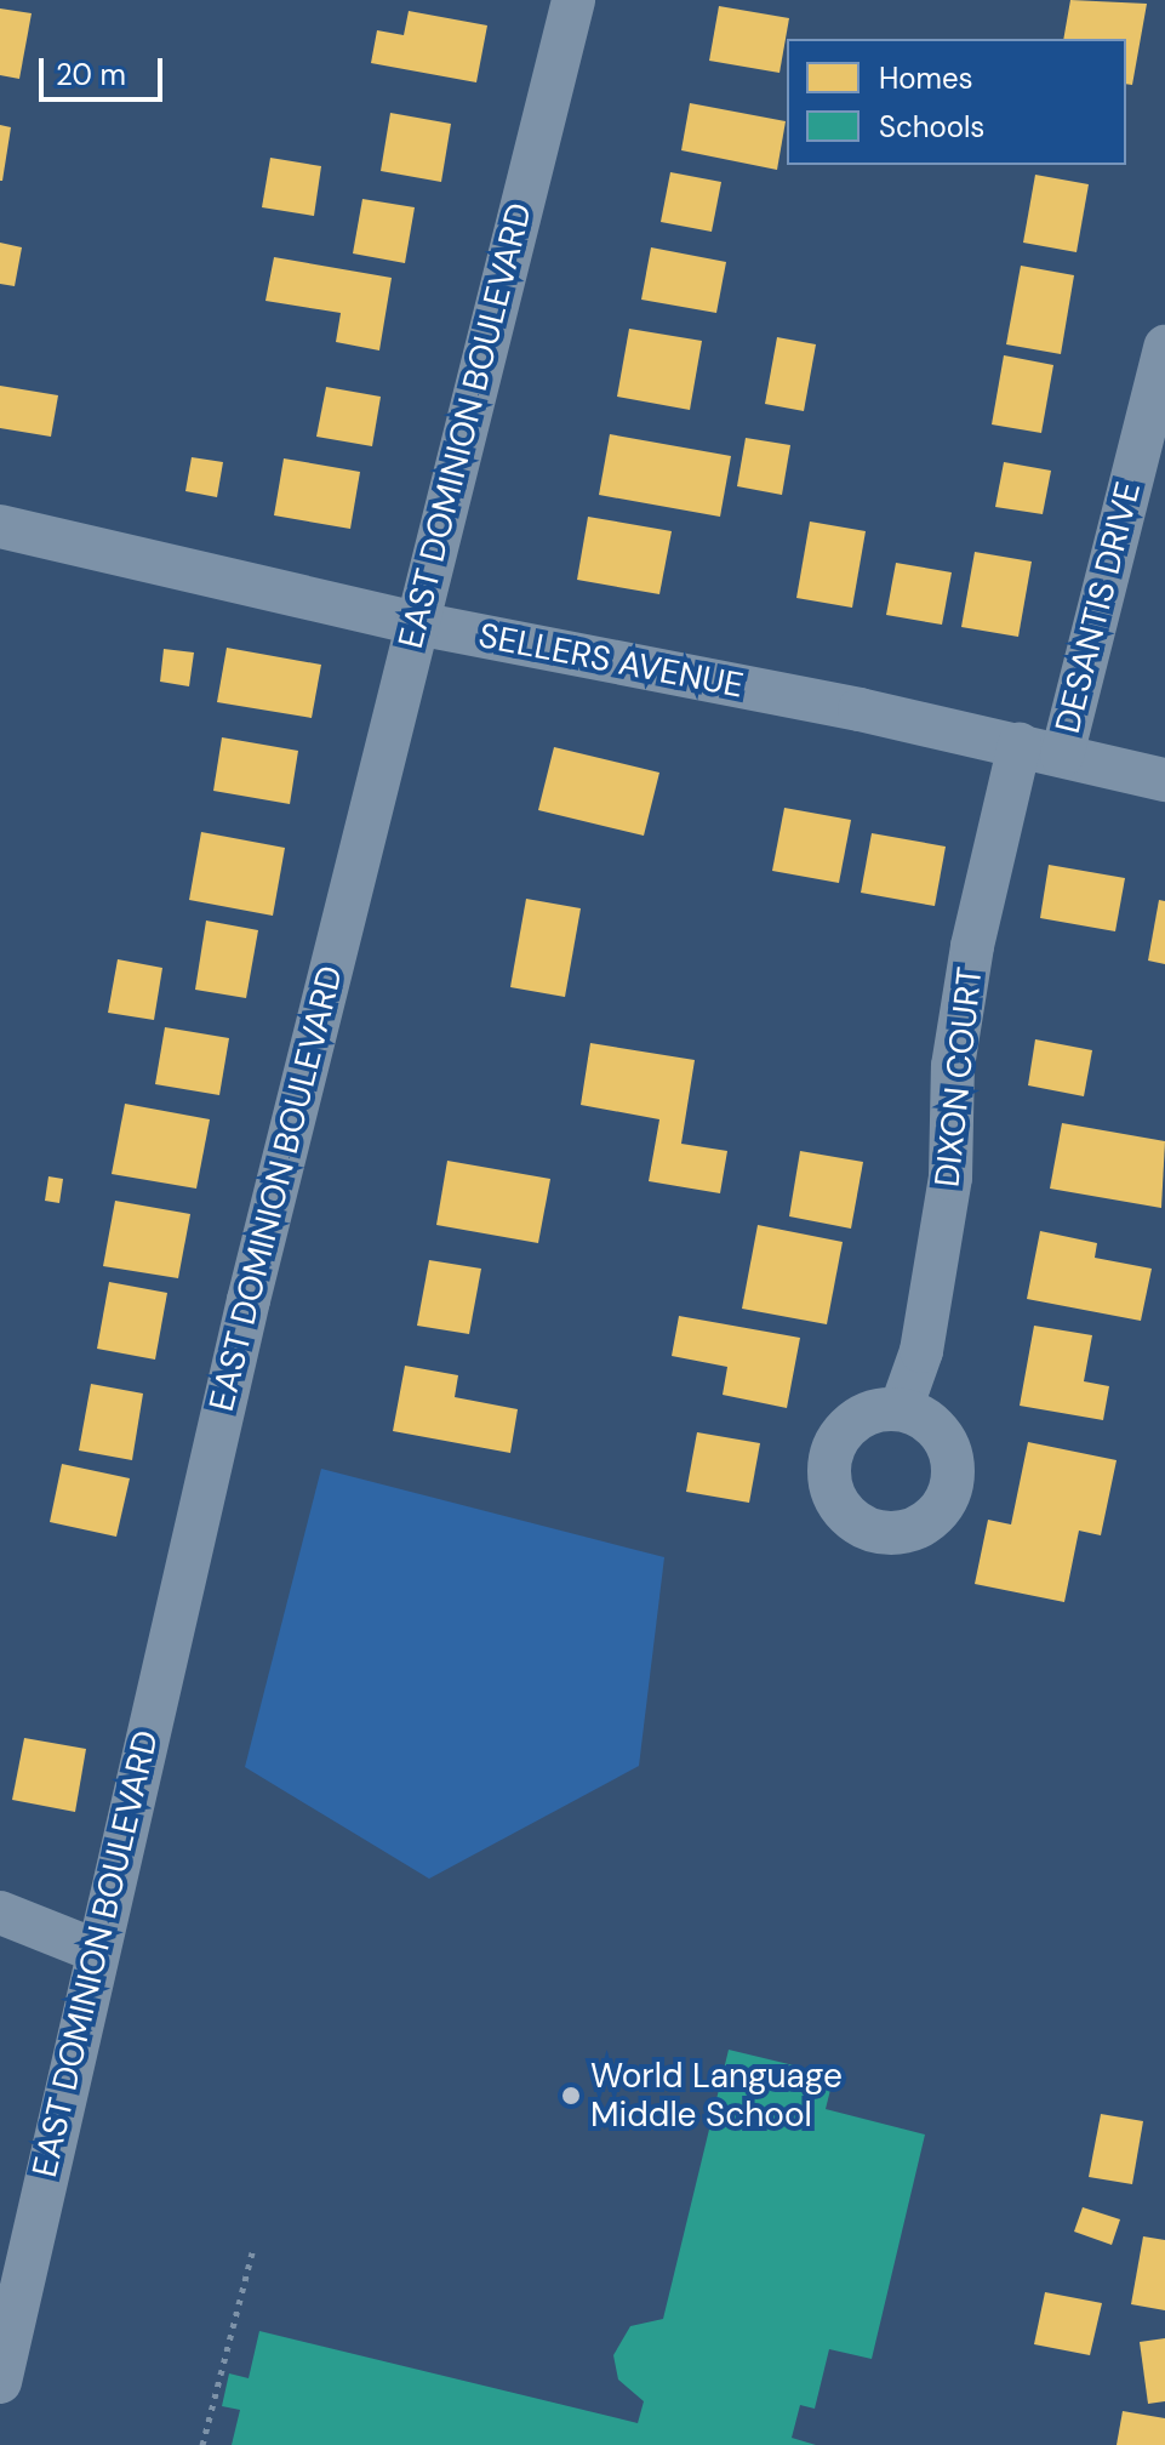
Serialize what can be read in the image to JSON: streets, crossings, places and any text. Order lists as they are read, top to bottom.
{
  "streets": {
    "street": [
      "EAST DOMINION BOULEVARD",
      "DESANTIS DRIVE",
      "SELLERS AVENUE",
      "DIXON COURT"
    ]
  },
  "crossings": [
    ["EAST DOMINION BOULEVARD", "SELLERS AVENUE"],
    ["DESANTIS DRIVE", "SELLERS AVENUE"],
    ["SELLERS AVENUE", "DIXON COURT"]
  ],
  "places": ["World Language Middle School"],
  "legend": ["Homes", "Schools"],
  "scale_bar": "20 m"
}
